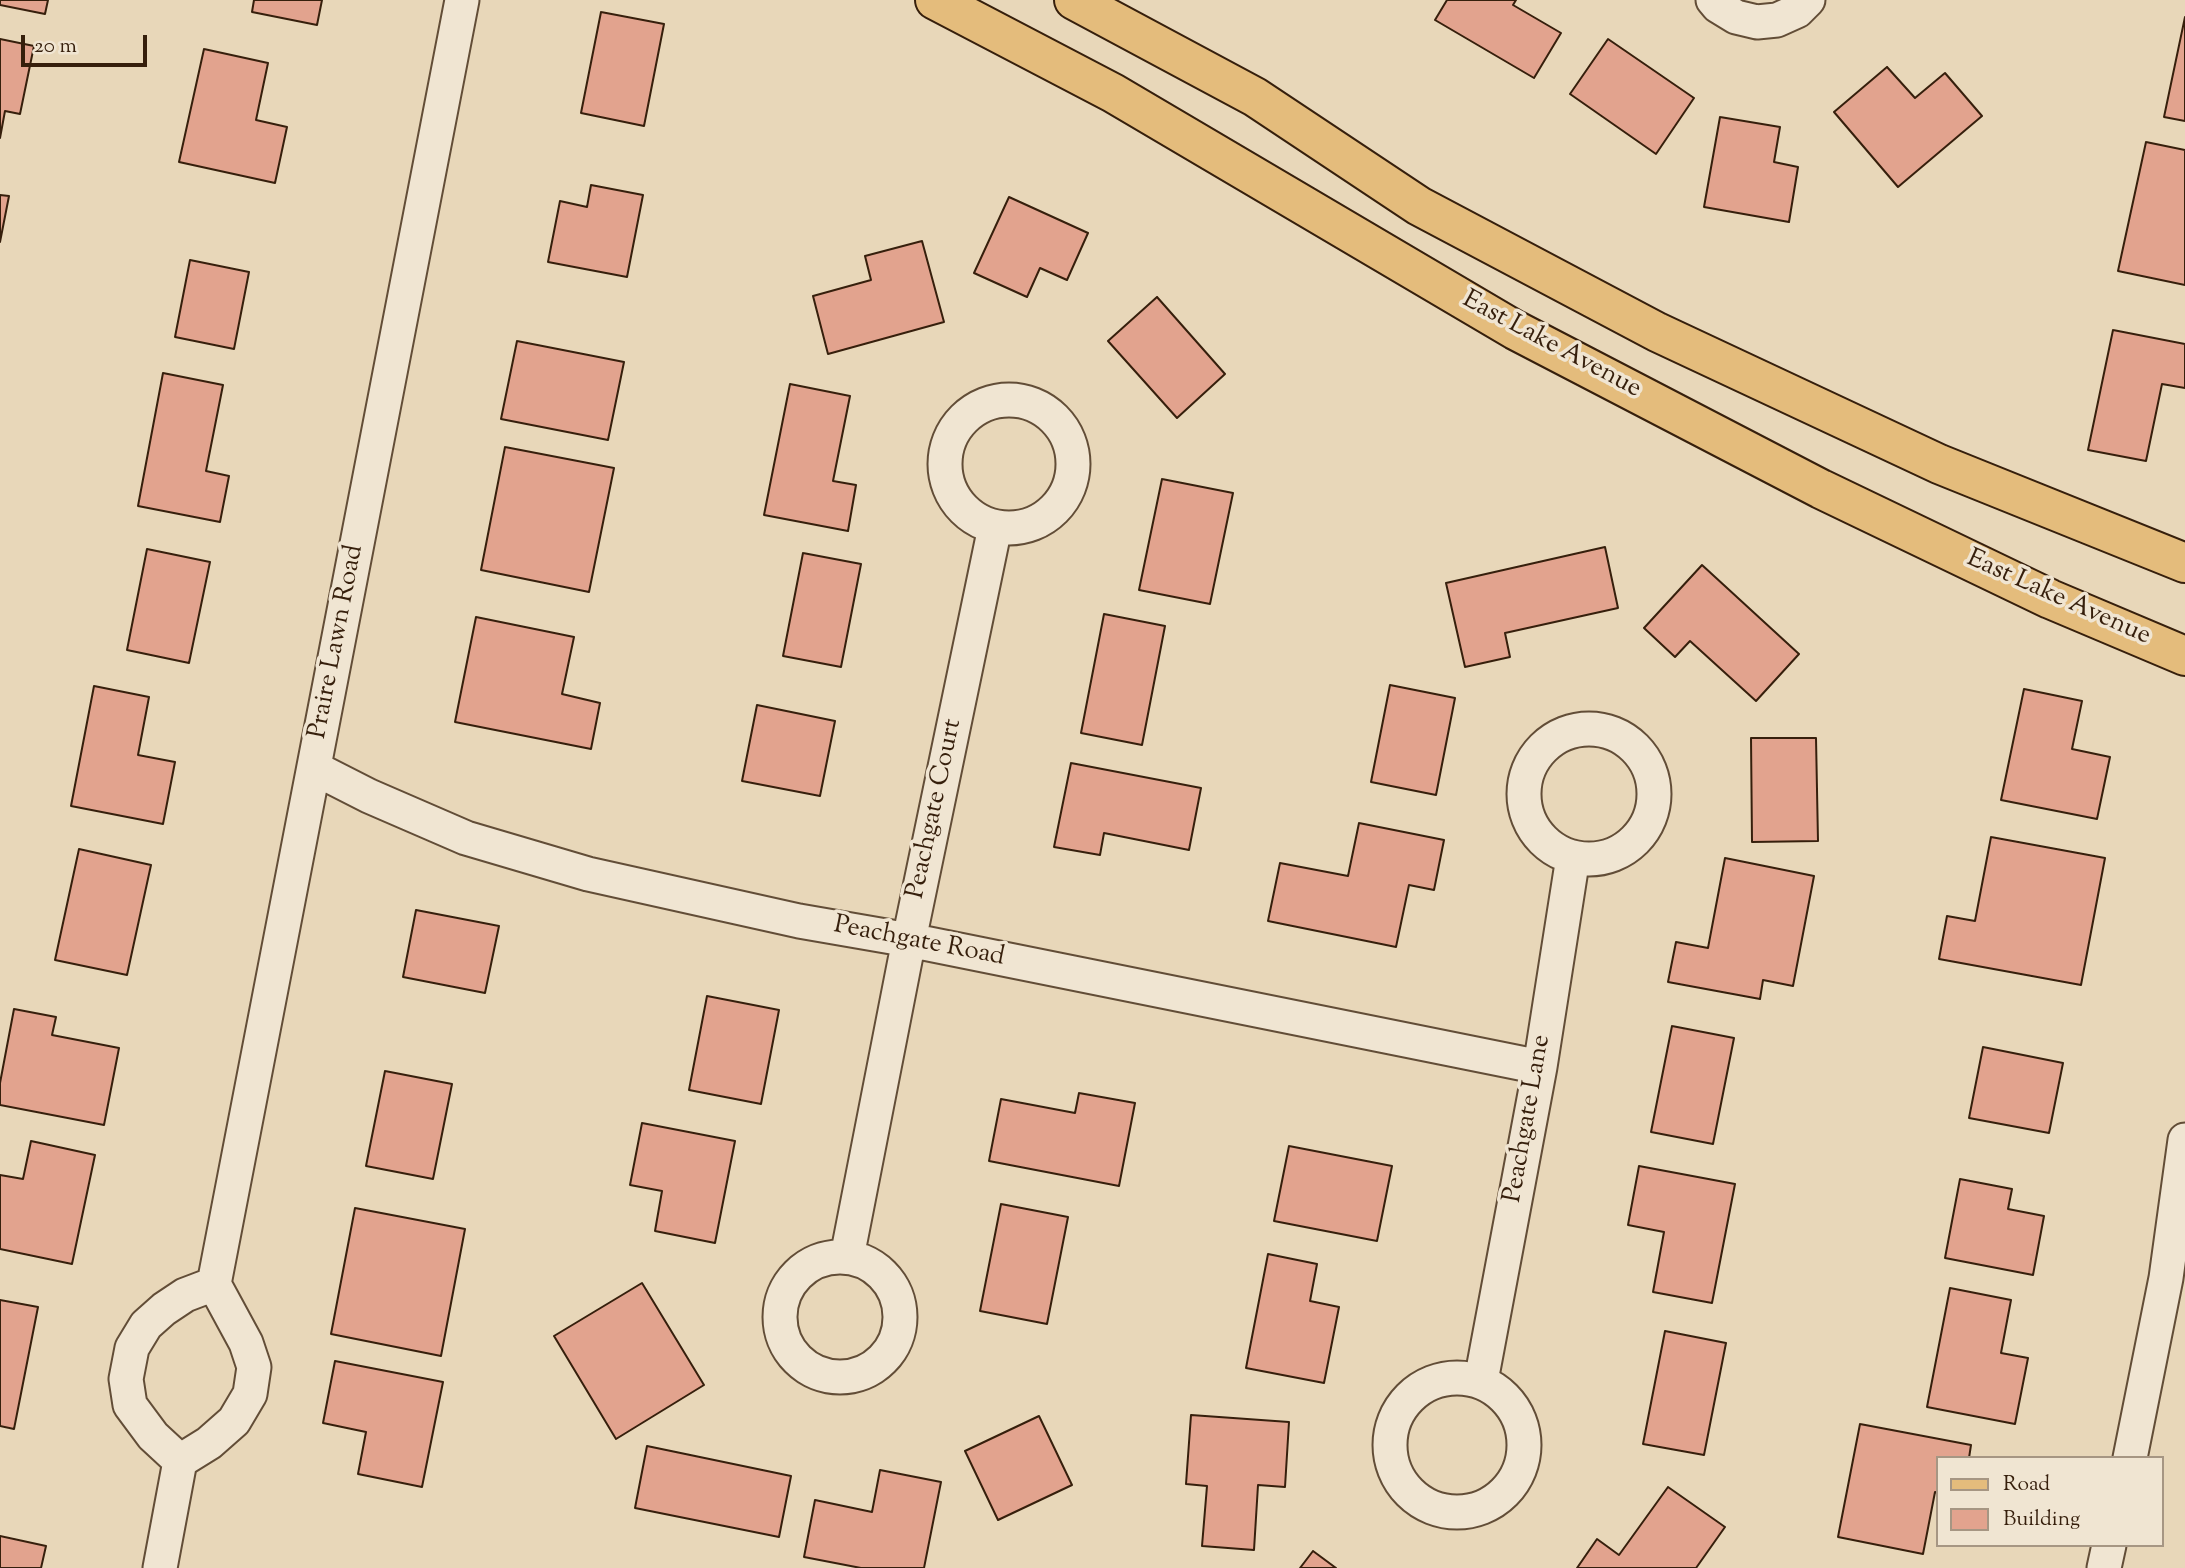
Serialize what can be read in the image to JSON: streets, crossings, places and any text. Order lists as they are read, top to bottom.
{
  "streets": {
    "main road": ["East Lake Avenue"],
    "street": [
      "Praire Lawn Road",
      "Peachgate Court",
      "Peachgate Road",
      "Peachgate Lane"
    ]
  },
  "crossings": [
    ["Praire Lawn Road", "Peachgate Road"],
    ["Peachgate Court", "Peachgate Road"],
    ["Peachgate Road", "Peachgate Lane"]
  ],
  "legend": ["Road", "Building"],
  "scale_bar": "20 m"
}
